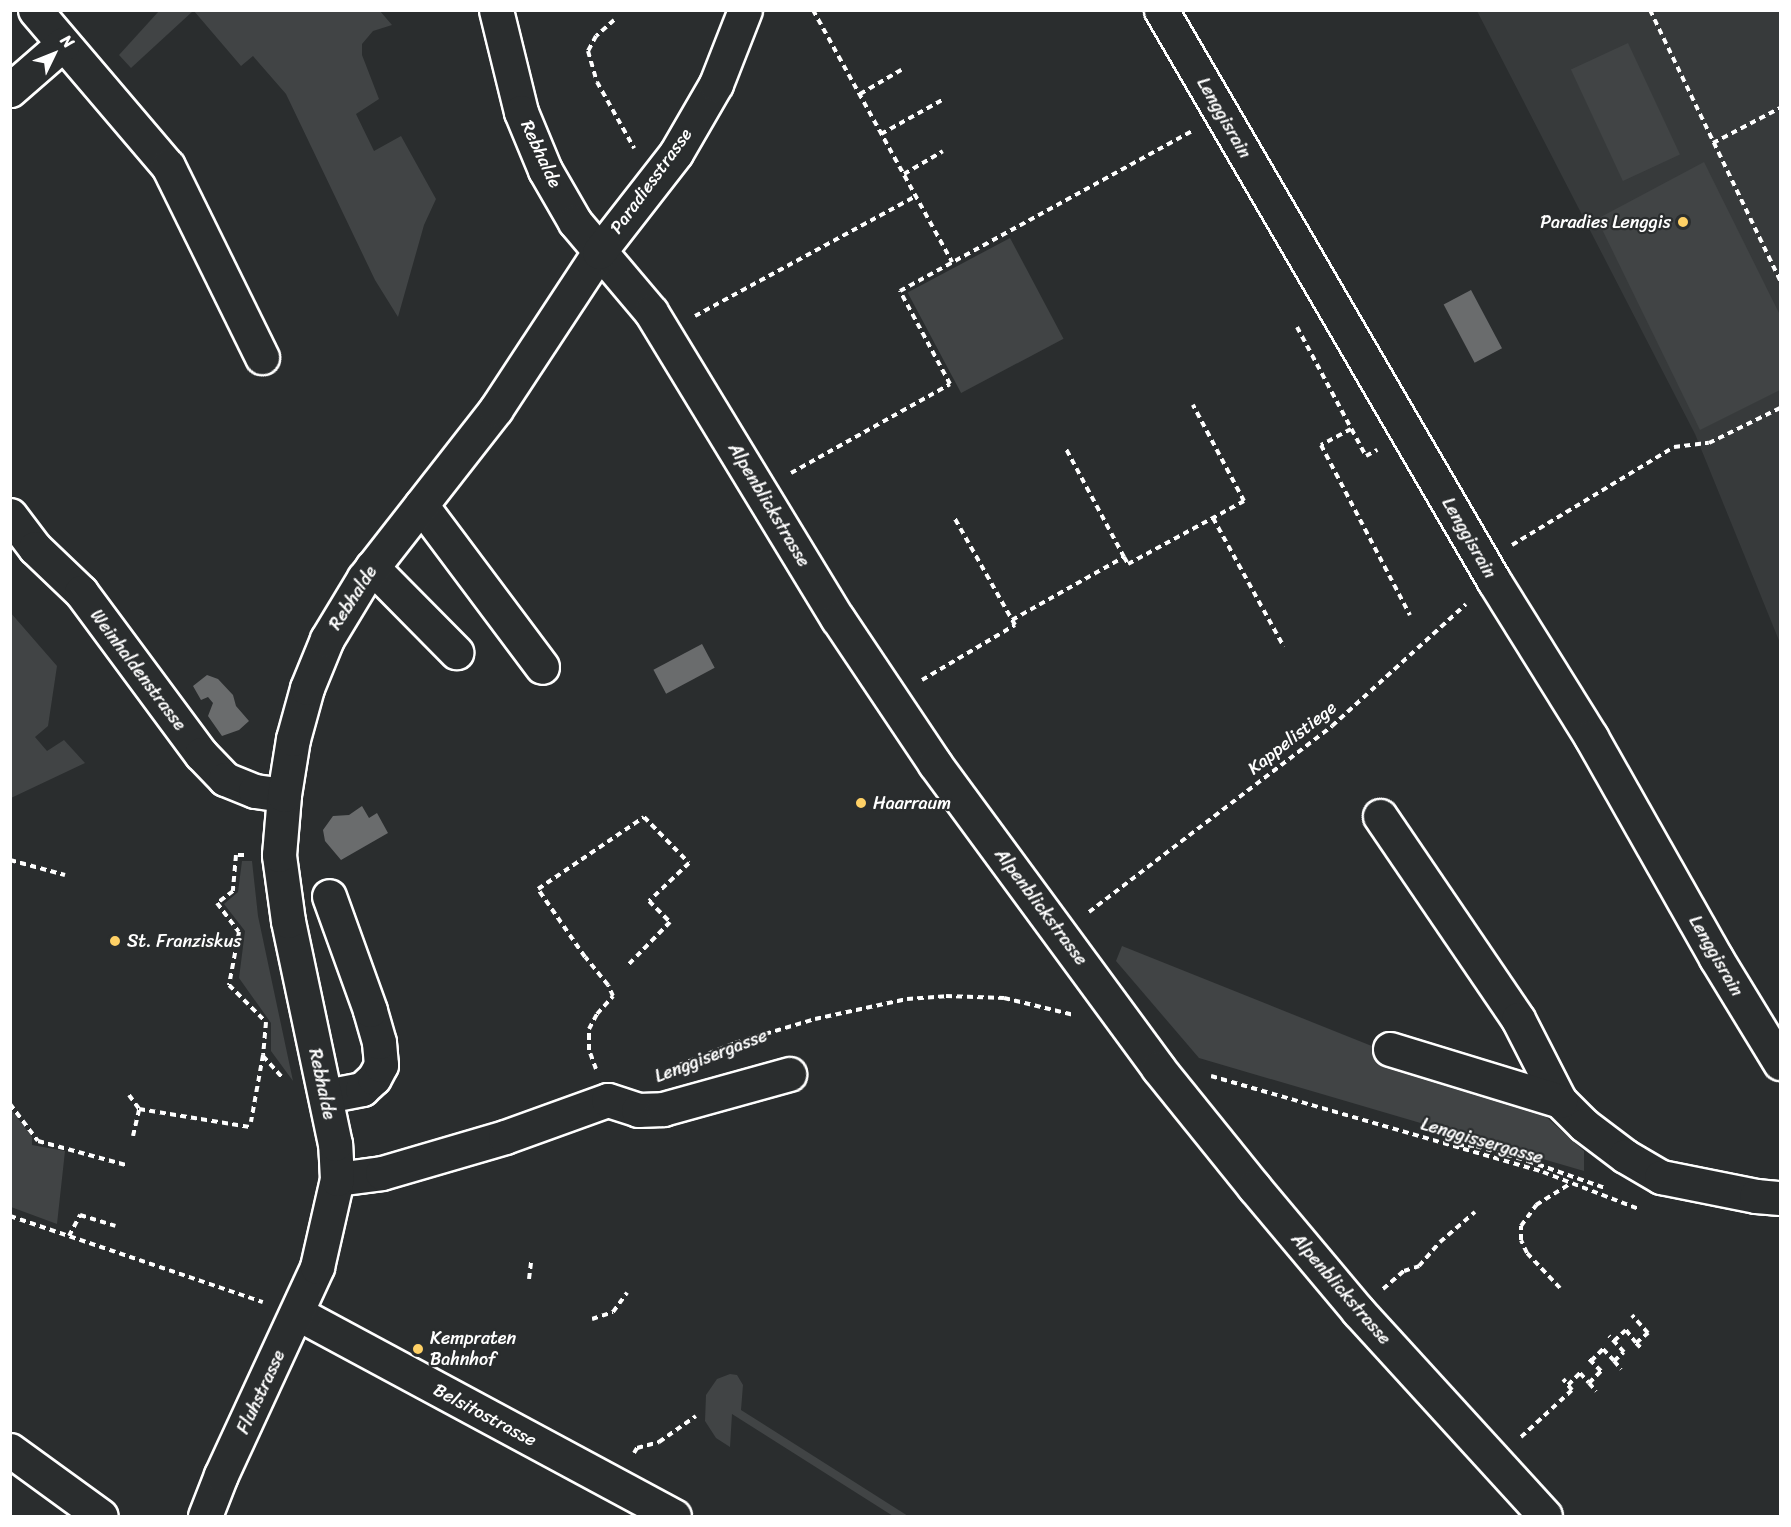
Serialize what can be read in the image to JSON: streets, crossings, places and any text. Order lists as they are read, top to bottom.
{
  "streets": {
    "street": [
      "Lenggisrain",
      "Rebhalde",
      "Paradiesstrasse",
      "Alpenblickstrasse",
      "Weinhaldenstrasse",
      "Fluhstrasse",
      "Belsitostrasse"
    ],
    "path": ["Kappelistiege", "Lenggisergasse", "Lenggissergasse"]
  },
  "crossings": [
    ["Lenggisrain", "Kappelistiege"],
    ["Rebhalde", "Paradiesstrasse"],
    ["Rebhalde", "Alpenblickstrasse"],
    ["Rebhalde", "Weinhaldenstrasse"],
    ["Rebhalde", "Fluhstrasse"],
    ["Paradiesstrasse", "Alpenblickstrasse"],
    ["Fluhstrasse", "Belsitostrasse"]
  ],
  "places": [
    "Paradies Lenggis",
    "Haarraum",
    "St. Franziskus",
    "Kempraten Bahnhof"
  ],
  "north": "top right"
}
